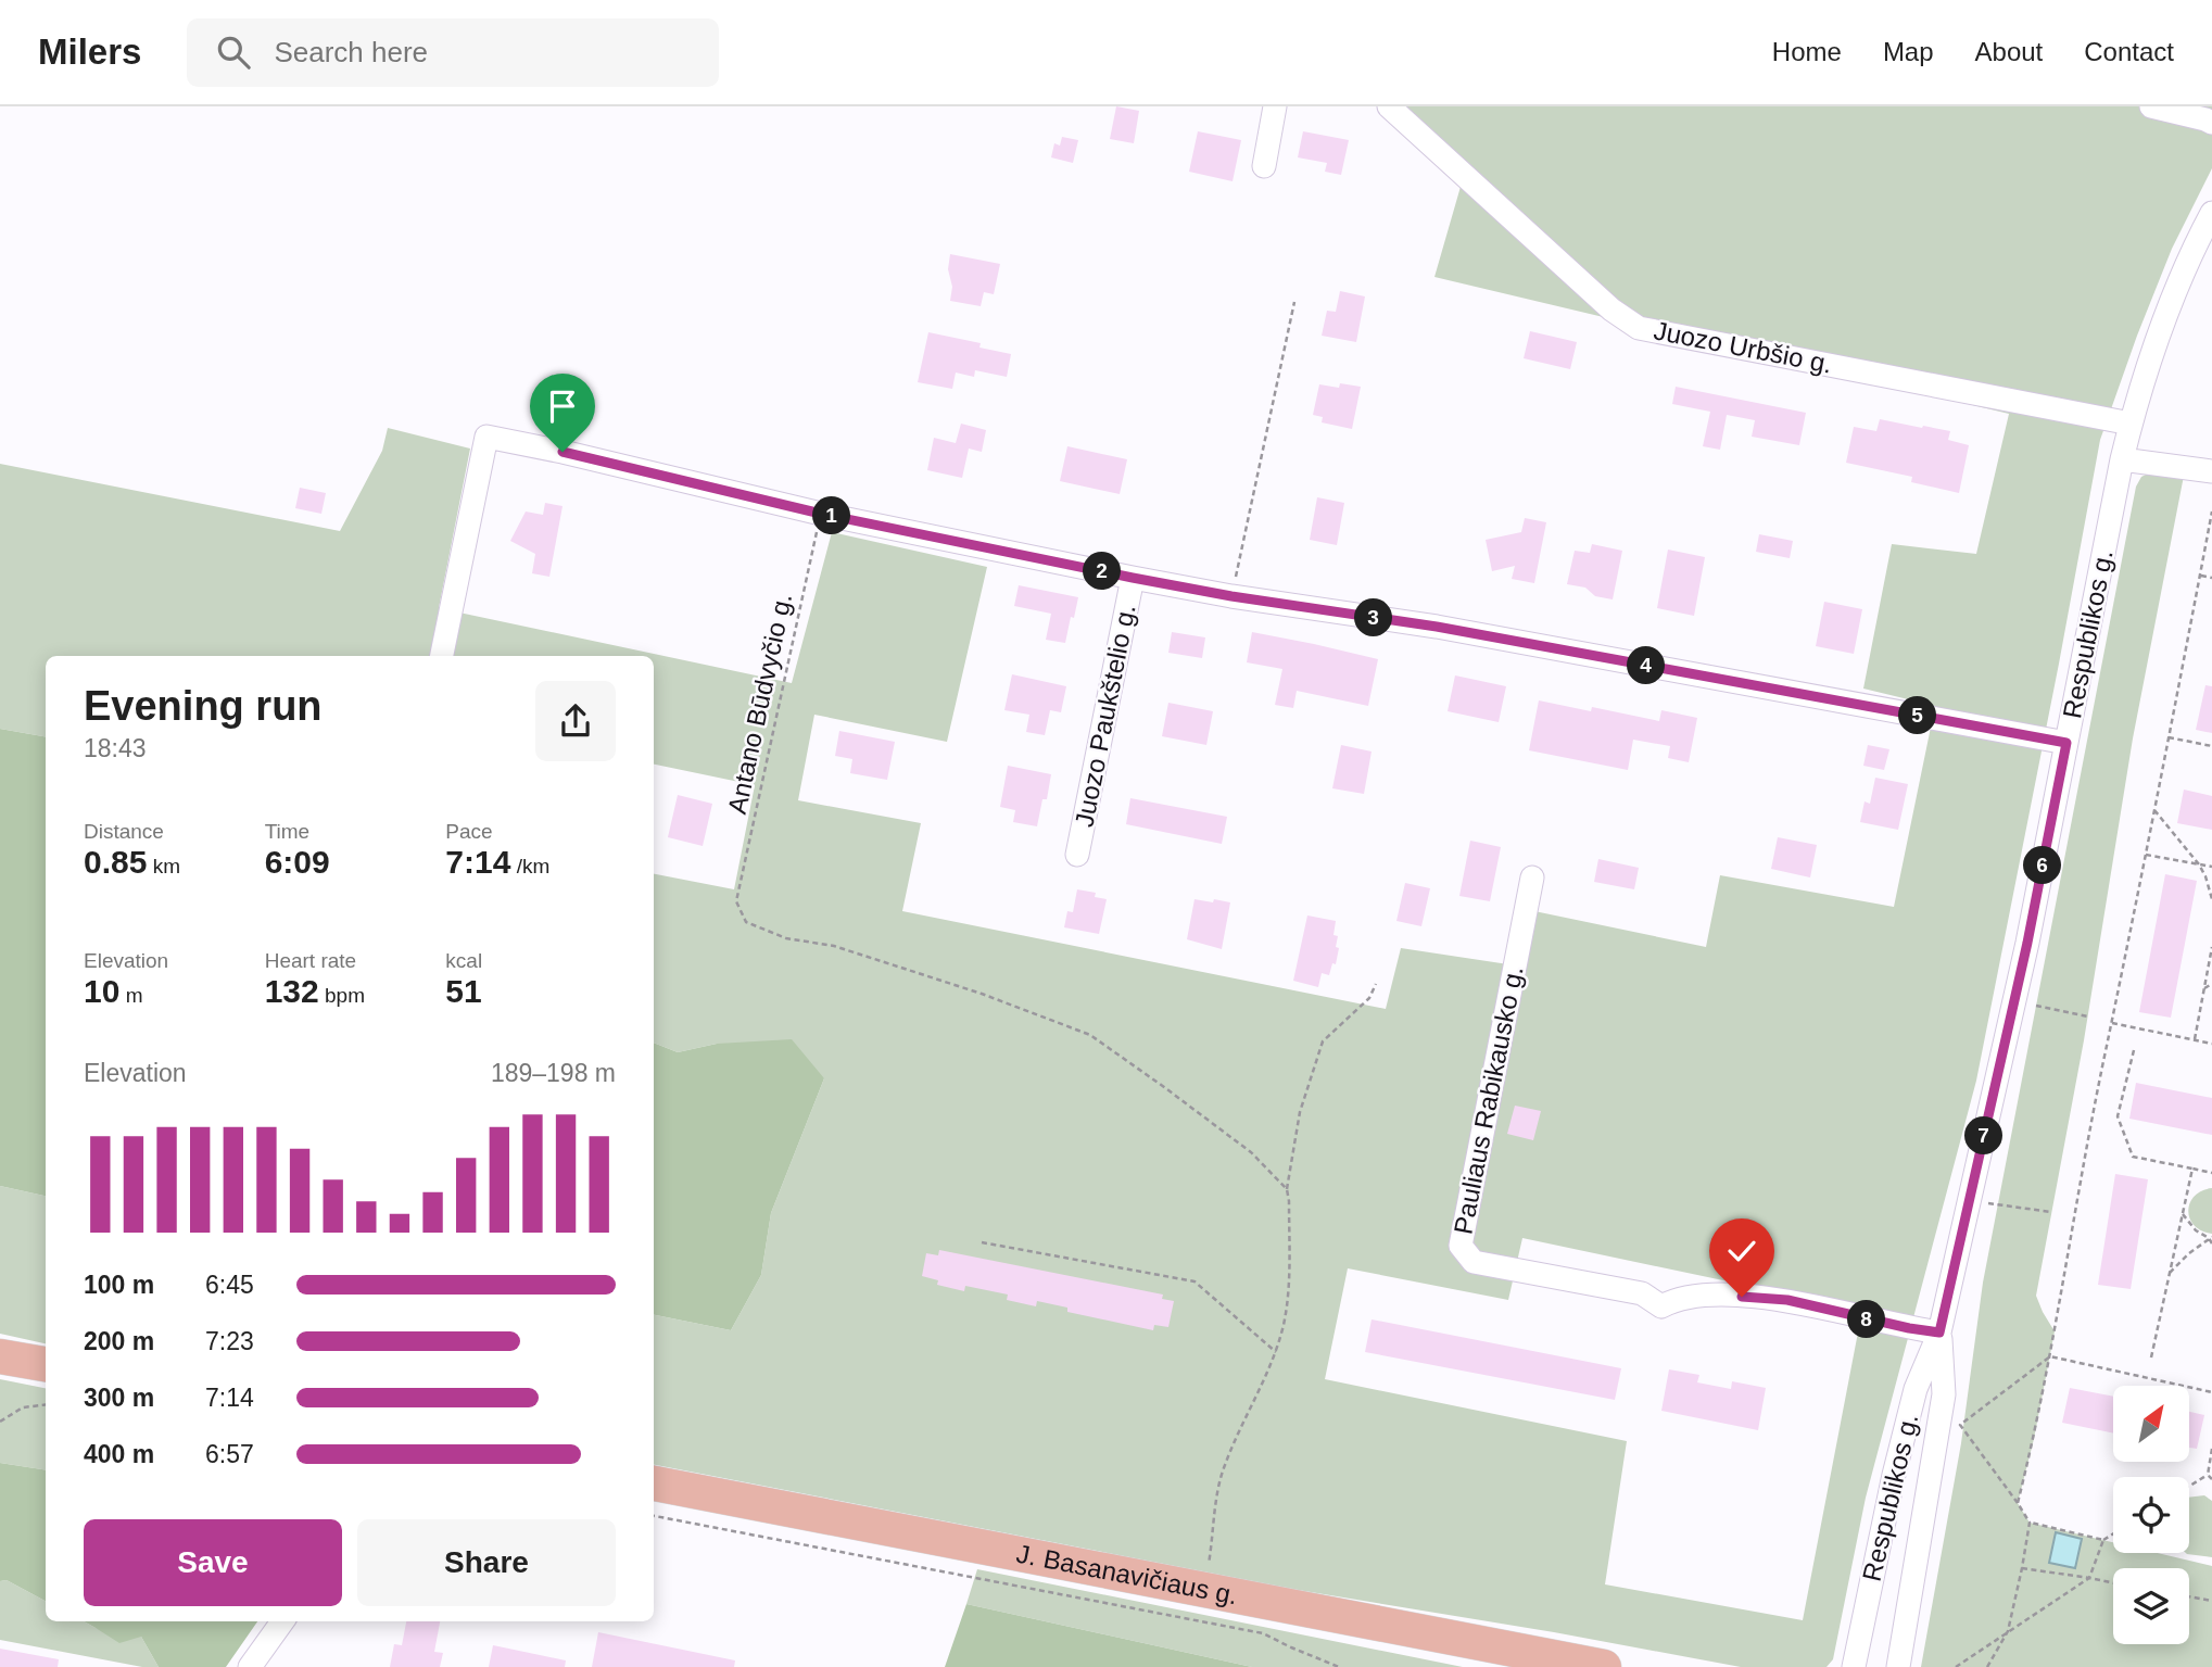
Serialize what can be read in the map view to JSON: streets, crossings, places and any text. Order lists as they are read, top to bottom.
{
  "streets": {
    "main road": ["J. Basanavičiaus g."],
    "street": [
      "Juozo Urbšio g.",
      "Respublikos g.",
      "Juozo Paukštelio g.",
      "Pauliaus Rabikausko g."
    ],
    "path": ["Antano Būdvyčio g."]
  },
  "crossings": [
    ["Juozo Urbšio g.", "Respublikos g."],
    ["Respublikos g.", "Pauliaus Rabikausko g."]
  ],
  "north": "top right",
  "page": {
    "header": "Milers",
    "search": "Search here",
    "nav": [
      "Home",
      "Map",
      "About",
      "Contact"
    ],
    "pins": [
      "1",
      "2",
      "3",
      "4",
      "5",
      "6",
      "7",
      "8"
    ],
    "heading": ["Evening run", "18:43"],
    "stats": [
      ["Distance", "0.85 km"],
      ["Time", "6:09"],
      ["Pace", "7:14 /km"],
      ["Elevation", "10 m"],
      ["Heart rate", "132 bpm"],
      ["kcal", "51"]
    ],
    "chart": ["Elevation", "189–198 m"],
    "list": [
      {
        "name": "100 m",
        "note": "6:45"
      },
      {
        "name": "200 m",
        "note": "7:23"
      },
      {
        "name": "300 m",
        "note": "7:14"
      },
      {
        "name": "400 m",
        "note": "6:57"
      }
    ],
    "buttons": ["Save", "Share"]
  }
}
